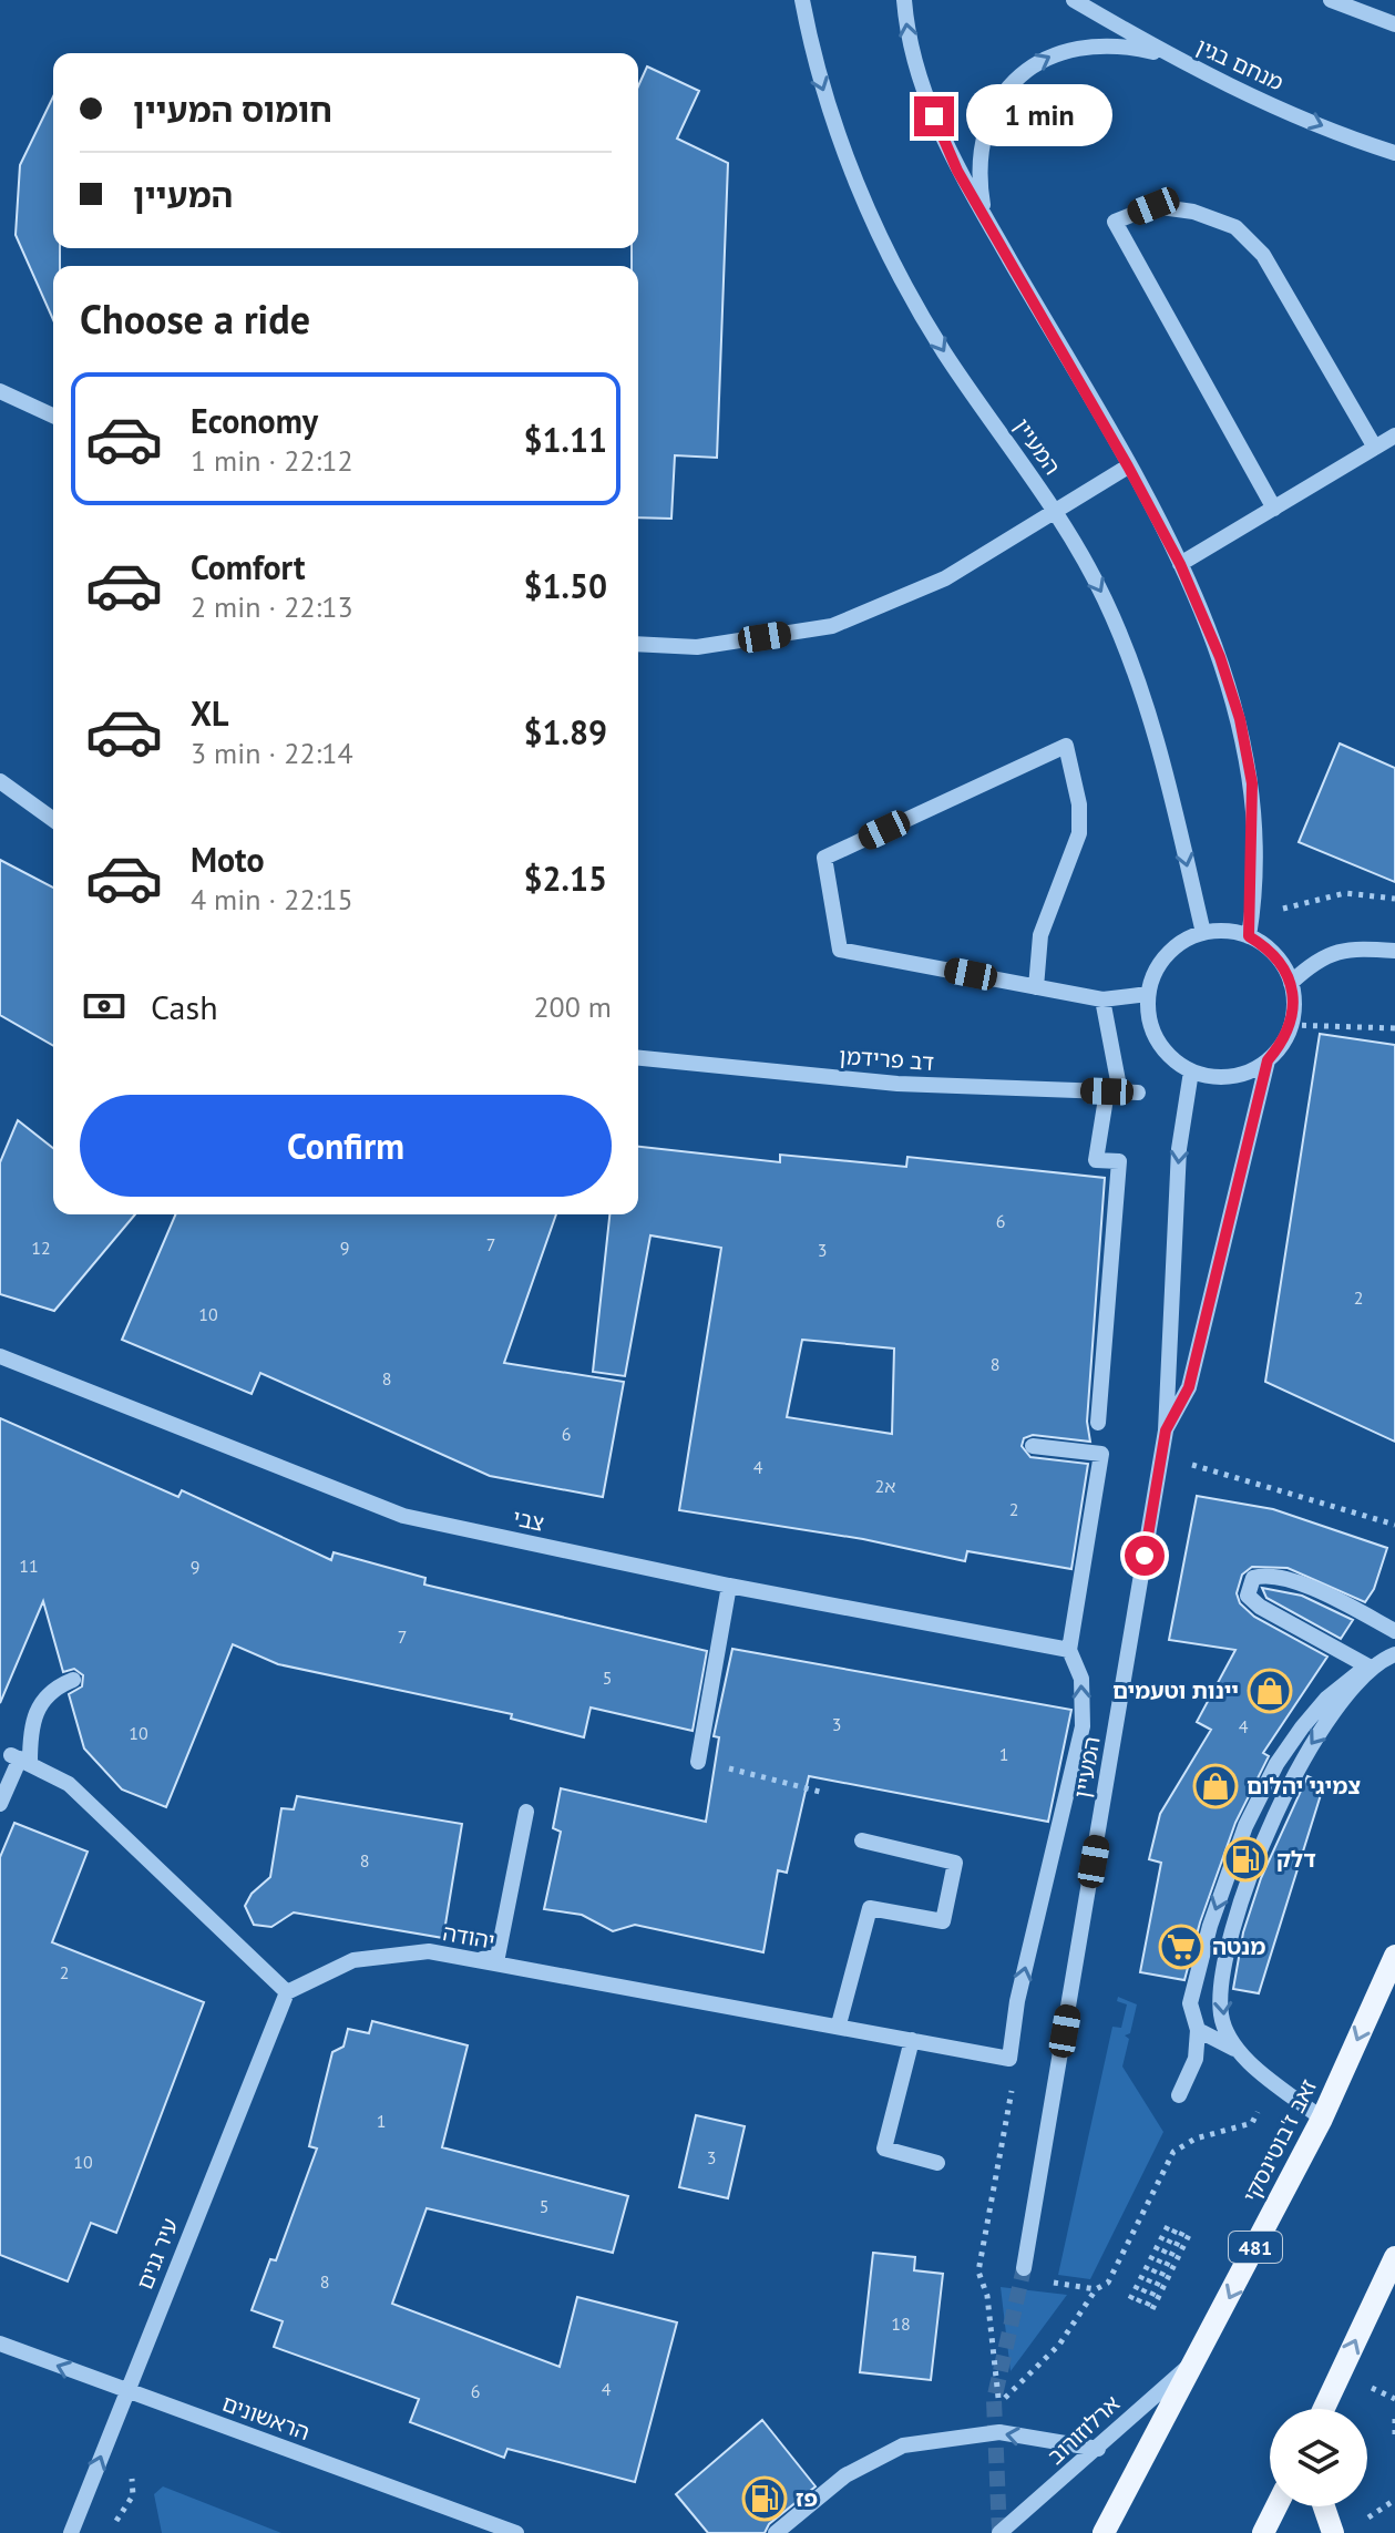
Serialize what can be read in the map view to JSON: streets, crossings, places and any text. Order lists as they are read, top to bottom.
{
  "streets": {
    "main road": ["זאב ז'בוטינסקי", "481"],
    "street": [
      "מנחם בגין",
      "המעיין",
      "דב פרידמן",
      "צבי",
      "יהודה",
      "עיר גנים",
      "הראשונים",
      "ארלוזורוב"
    ]
  },
  "crossings": [
    ["המעיין", "צבי"],
    ["המעיין", "יהודה"],
    ["יהודה", "עיר גנים"],
    ["זאב ז'בוטינסקי", "ארלוזורוב"],
    ["עיר גנים", "הראשונים"]
  ],
  "one_way": ["מנחם בגין"],
  "places": {
    "shop": ["יינות וטעמים", "צמיגי יהלום"],
    "fuel station": ["דלק", "פז"],
    "supermarket": ["מנטה"]
  },
  "house_numbers": [
    "6",
    "7",
    "12",
    "9",
    "3",
    "2",
    "10",
    "8",
    "8",
    "6",
    "4",
    "2א",
    "2",
    "11",
    "9",
    "7",
    "5",
    "3",
    "4",
    "10",
    "1",
    "8",
    "2",
    "1",
    "3",
    "10",
    "5",
    "8",
    "18",
    "4",
    "6"
  ],
  "page": {
    "banner": ["חומוס המעיין", "המעיין"],
    "bubble": "1 min",
    "heading": "Choose a ride",
    "list": [
      {
        "name": "Economy",
        "note": "1 min · 22:12",
        "value": "$1.11"
      },
      {
        "name": "Comfort",
        "note": "2 min · 22:13",
        "value": "$1.50"
      },
      {
        "name": "XL",
        "note": "3 min · 22:14",
        "value": "$1.89"
      },
      {
        "name": "Moto",
        "note": "4 min · 22:15",
        "value": "$2.15"
      }
    ],
    "pay": ["Cash", "200 m"],
    "buttons": "Confirm"
  }
}
